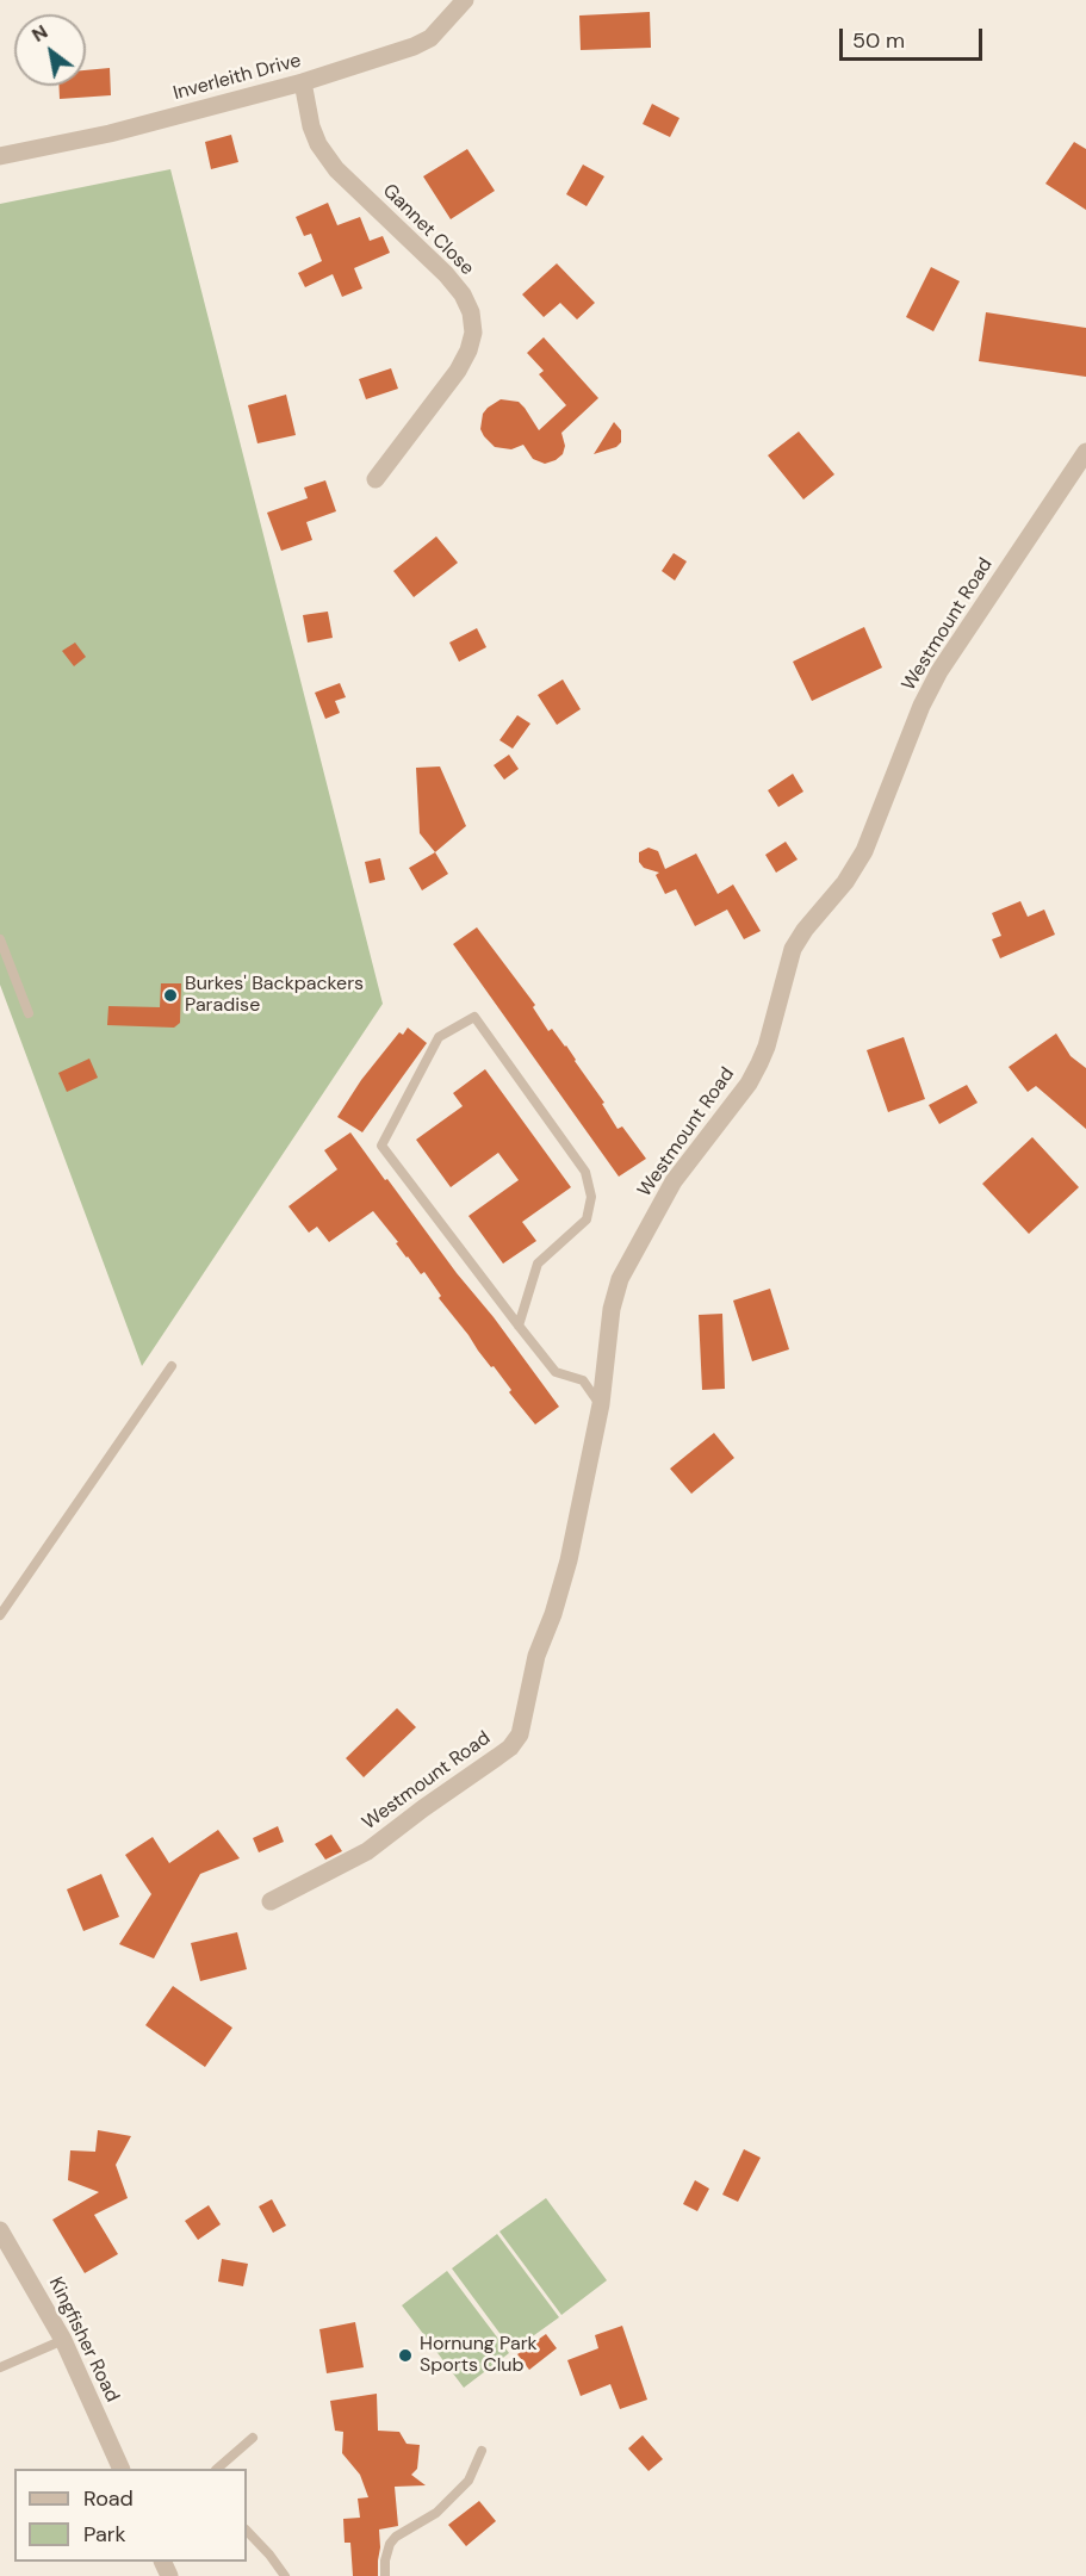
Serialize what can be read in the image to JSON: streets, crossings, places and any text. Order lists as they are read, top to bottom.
{
  "streets": {
    "street": [
      "Inverleith Drive",
      "Gannet Close",
      "Westmount Road",
      "Kingfisher Road"
    ]
  },
  "crossings": [
    ["Inverleith Drive", "Gannet Close"]
  ],
  "places": ["Burkes' Backpackers Paradise", "Hornung Park Sports Club"],
  "legend": ["Road", "Park"],
  "scale_bar": "50 m",
  "north": "top left"
}
